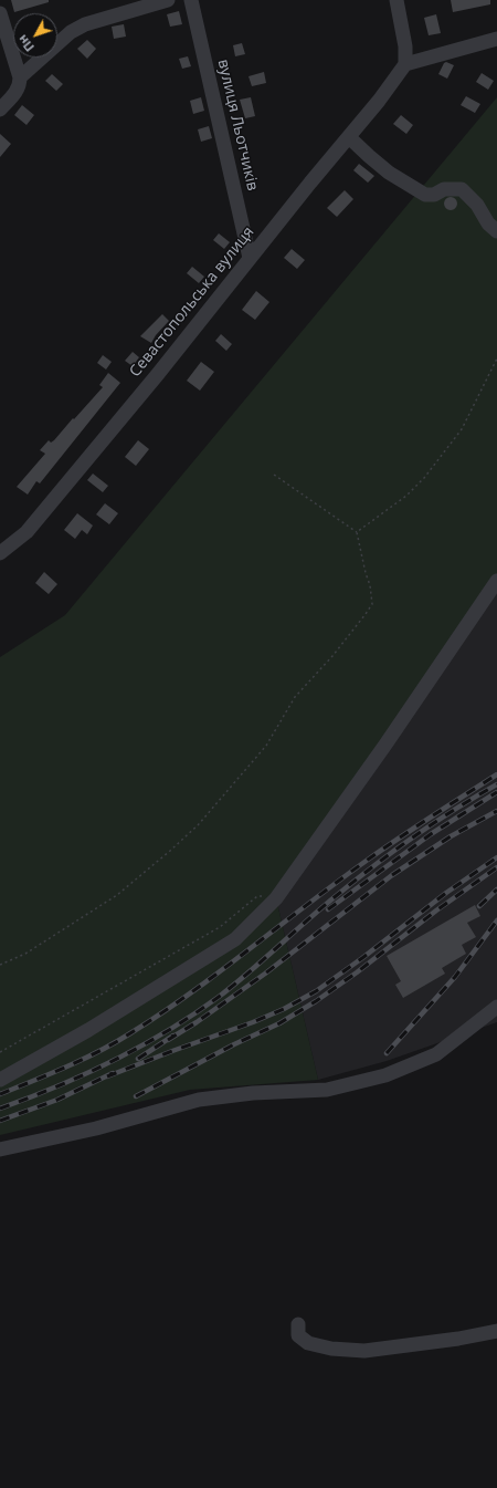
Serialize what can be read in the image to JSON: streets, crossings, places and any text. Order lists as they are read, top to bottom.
{
  "streets": {
    "street": ["вулиця Льотчиків", "Севастопольська вулиця"]
  },
  "crossings": [
    ["вулиця Льотчиків", "Севастопольська вулиця"]
  ],
  "north": "bottom left"
}
